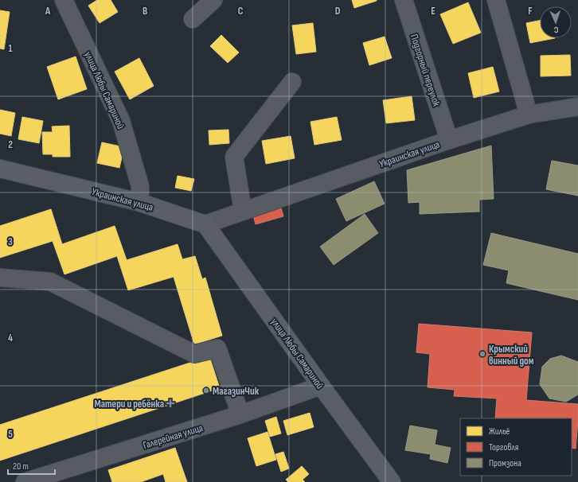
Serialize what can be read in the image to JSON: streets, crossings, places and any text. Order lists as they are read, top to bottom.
{
  "streets": {
    "main road": ["улица Любы Самариной", "Украинская улица"],
    "street": ["Подгорный переулок", "Галерейная улица"]
  },
  "crossings": [
    ["Подгорный переулок", "Украинская улица"],
    ["улица Любы Самариной", "Украинская улица"],
    ["улица Любы Самариной", "Галерейная улица"]
  ],
  "places": {
    "other": ["Крымский винный дом", "МагазинЧик"],
    "health": ["Матери и ребёнка"]
  },
  "legend": ["Жильё", "Торговля", "Промзона"],
  "scale_bar": "20 m",
  "north": "bottom",
  "grid": {
    "columns": [
      "A",
      "B",
      "C",
      "D",
      "E",
      "F"
    ],
    "rows": [
      "1",
      "2",
      "3",
      "4",
      "5"
    ]
  }
}
